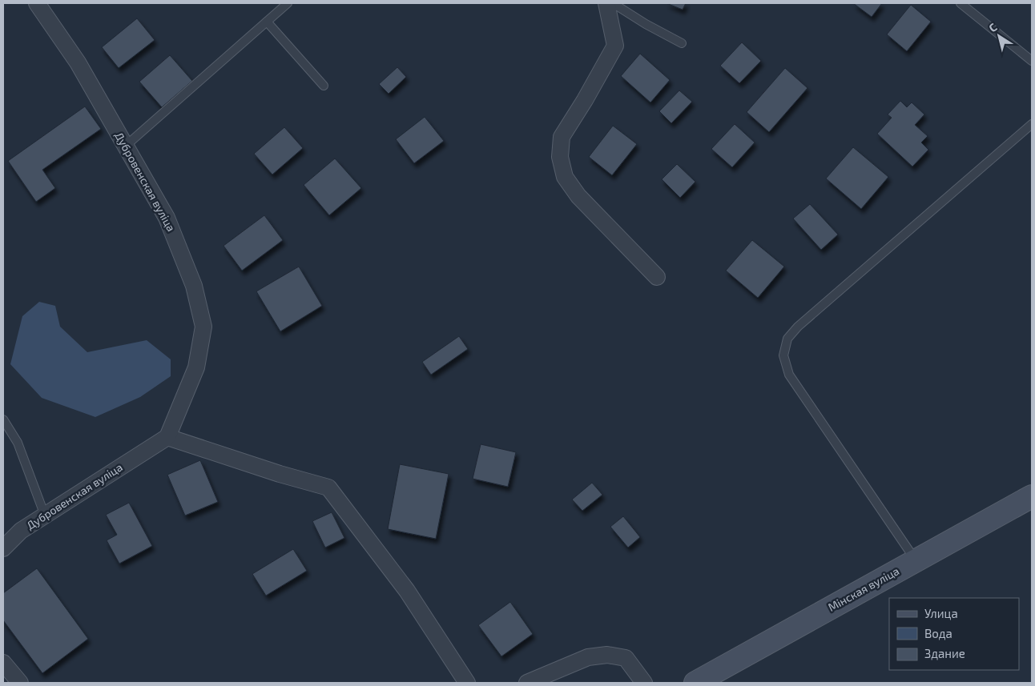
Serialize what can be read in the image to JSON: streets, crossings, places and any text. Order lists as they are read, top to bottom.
{
  "streets": {
    "main road": ["Мінская вуліца"],
    "street": ["Дубровенская вуліца"]
  },
  "legend": ["Улица", "Вода", "Здание"],
  "north": "top left"
}
